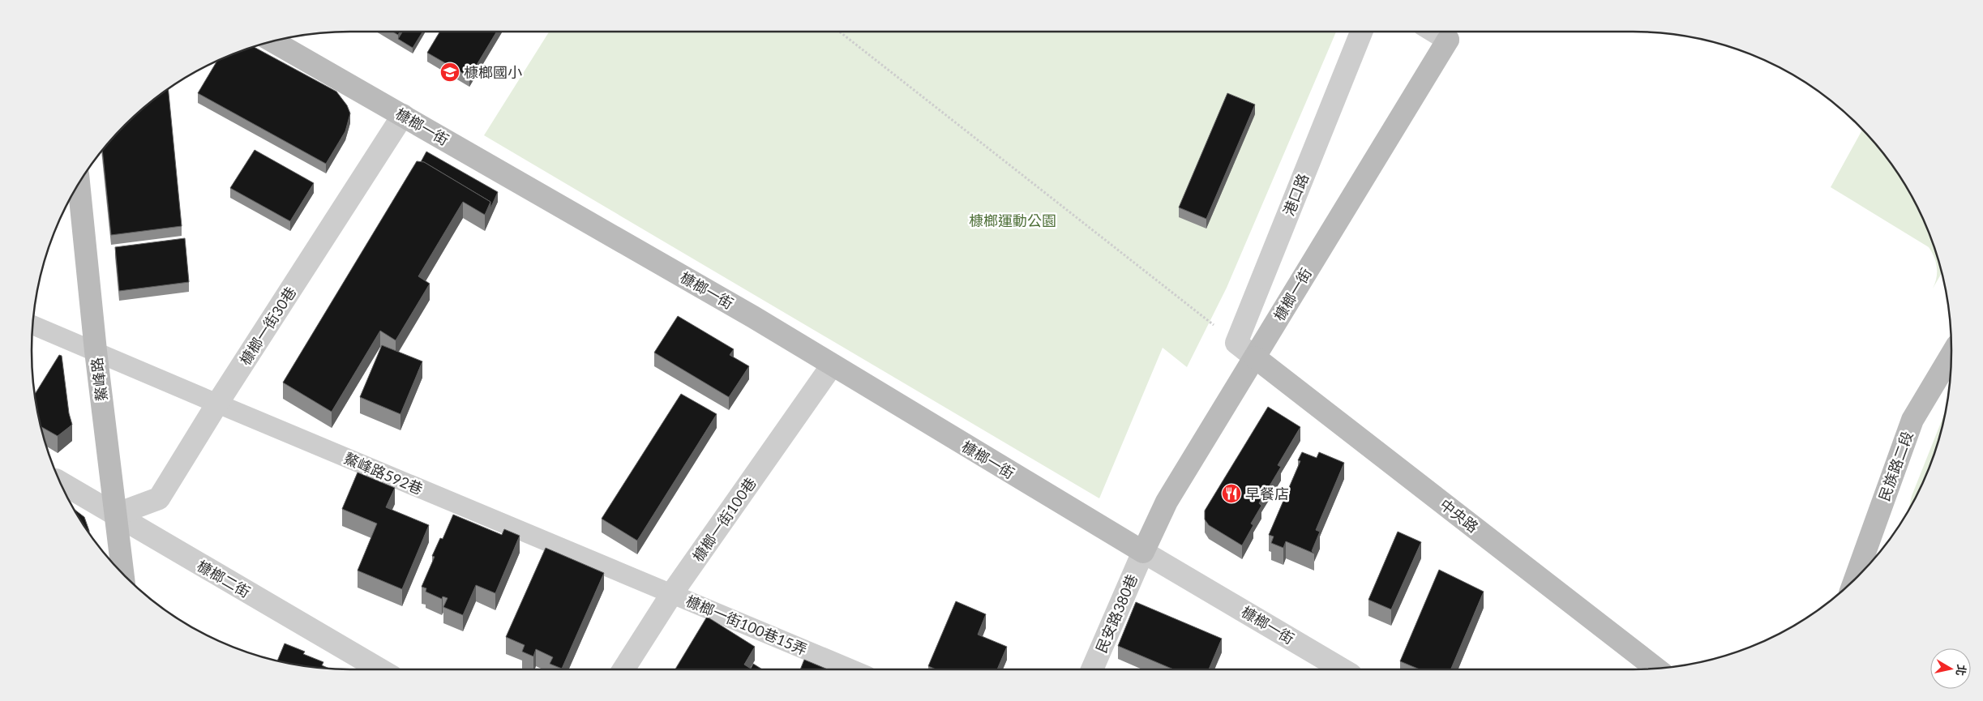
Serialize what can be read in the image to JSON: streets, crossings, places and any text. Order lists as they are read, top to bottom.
{
  "streets": {
    "street": [
      "槺榔一街",
      "港口路",
      "槺榔一街30巷",
      "鰲峰路",
      "民族路二段",
      "中央路",
      "槺榔一街100巷",
      "槺榔二街",
      "民安路380巷"
    ],
    "lane": ["鰲峰路592巷", "槺榔一街100巷15弄"]
  },
  "crossings": [
    ["槺榔一街", "槺榔一街30巷"],
    ["槺榔一街", "中央路"],
    ["槺榔一街", "槺榔一街100巷"],
    ["槺榔一街", "民安路380巷"],
    ["槺榔一街30巷", "鰲峰路"],
    ["槺榔一街30巷", "鰲峰路592巷"],
    ["槺榔一街30巷", "槺榔二街"],
    ["鰲峰路", "鰲峰路592巷"],
    ["鰲峰路", "槺榔二街"],
    ["鰲峰路592巷", "槺榔一街100巷"],
    ["鰲峰路592巷", "槺榔一街100巷15弄"],
    ["槺榔一街100巷", "槺榔一街100巷15弄"]
  ],
  "parks": ["槺榔運動公園"],
  "places": {
    "school or university": ["槺榔國小"],
    "restaurant": ["早餐店"]
  },
  "north": "right"
}
